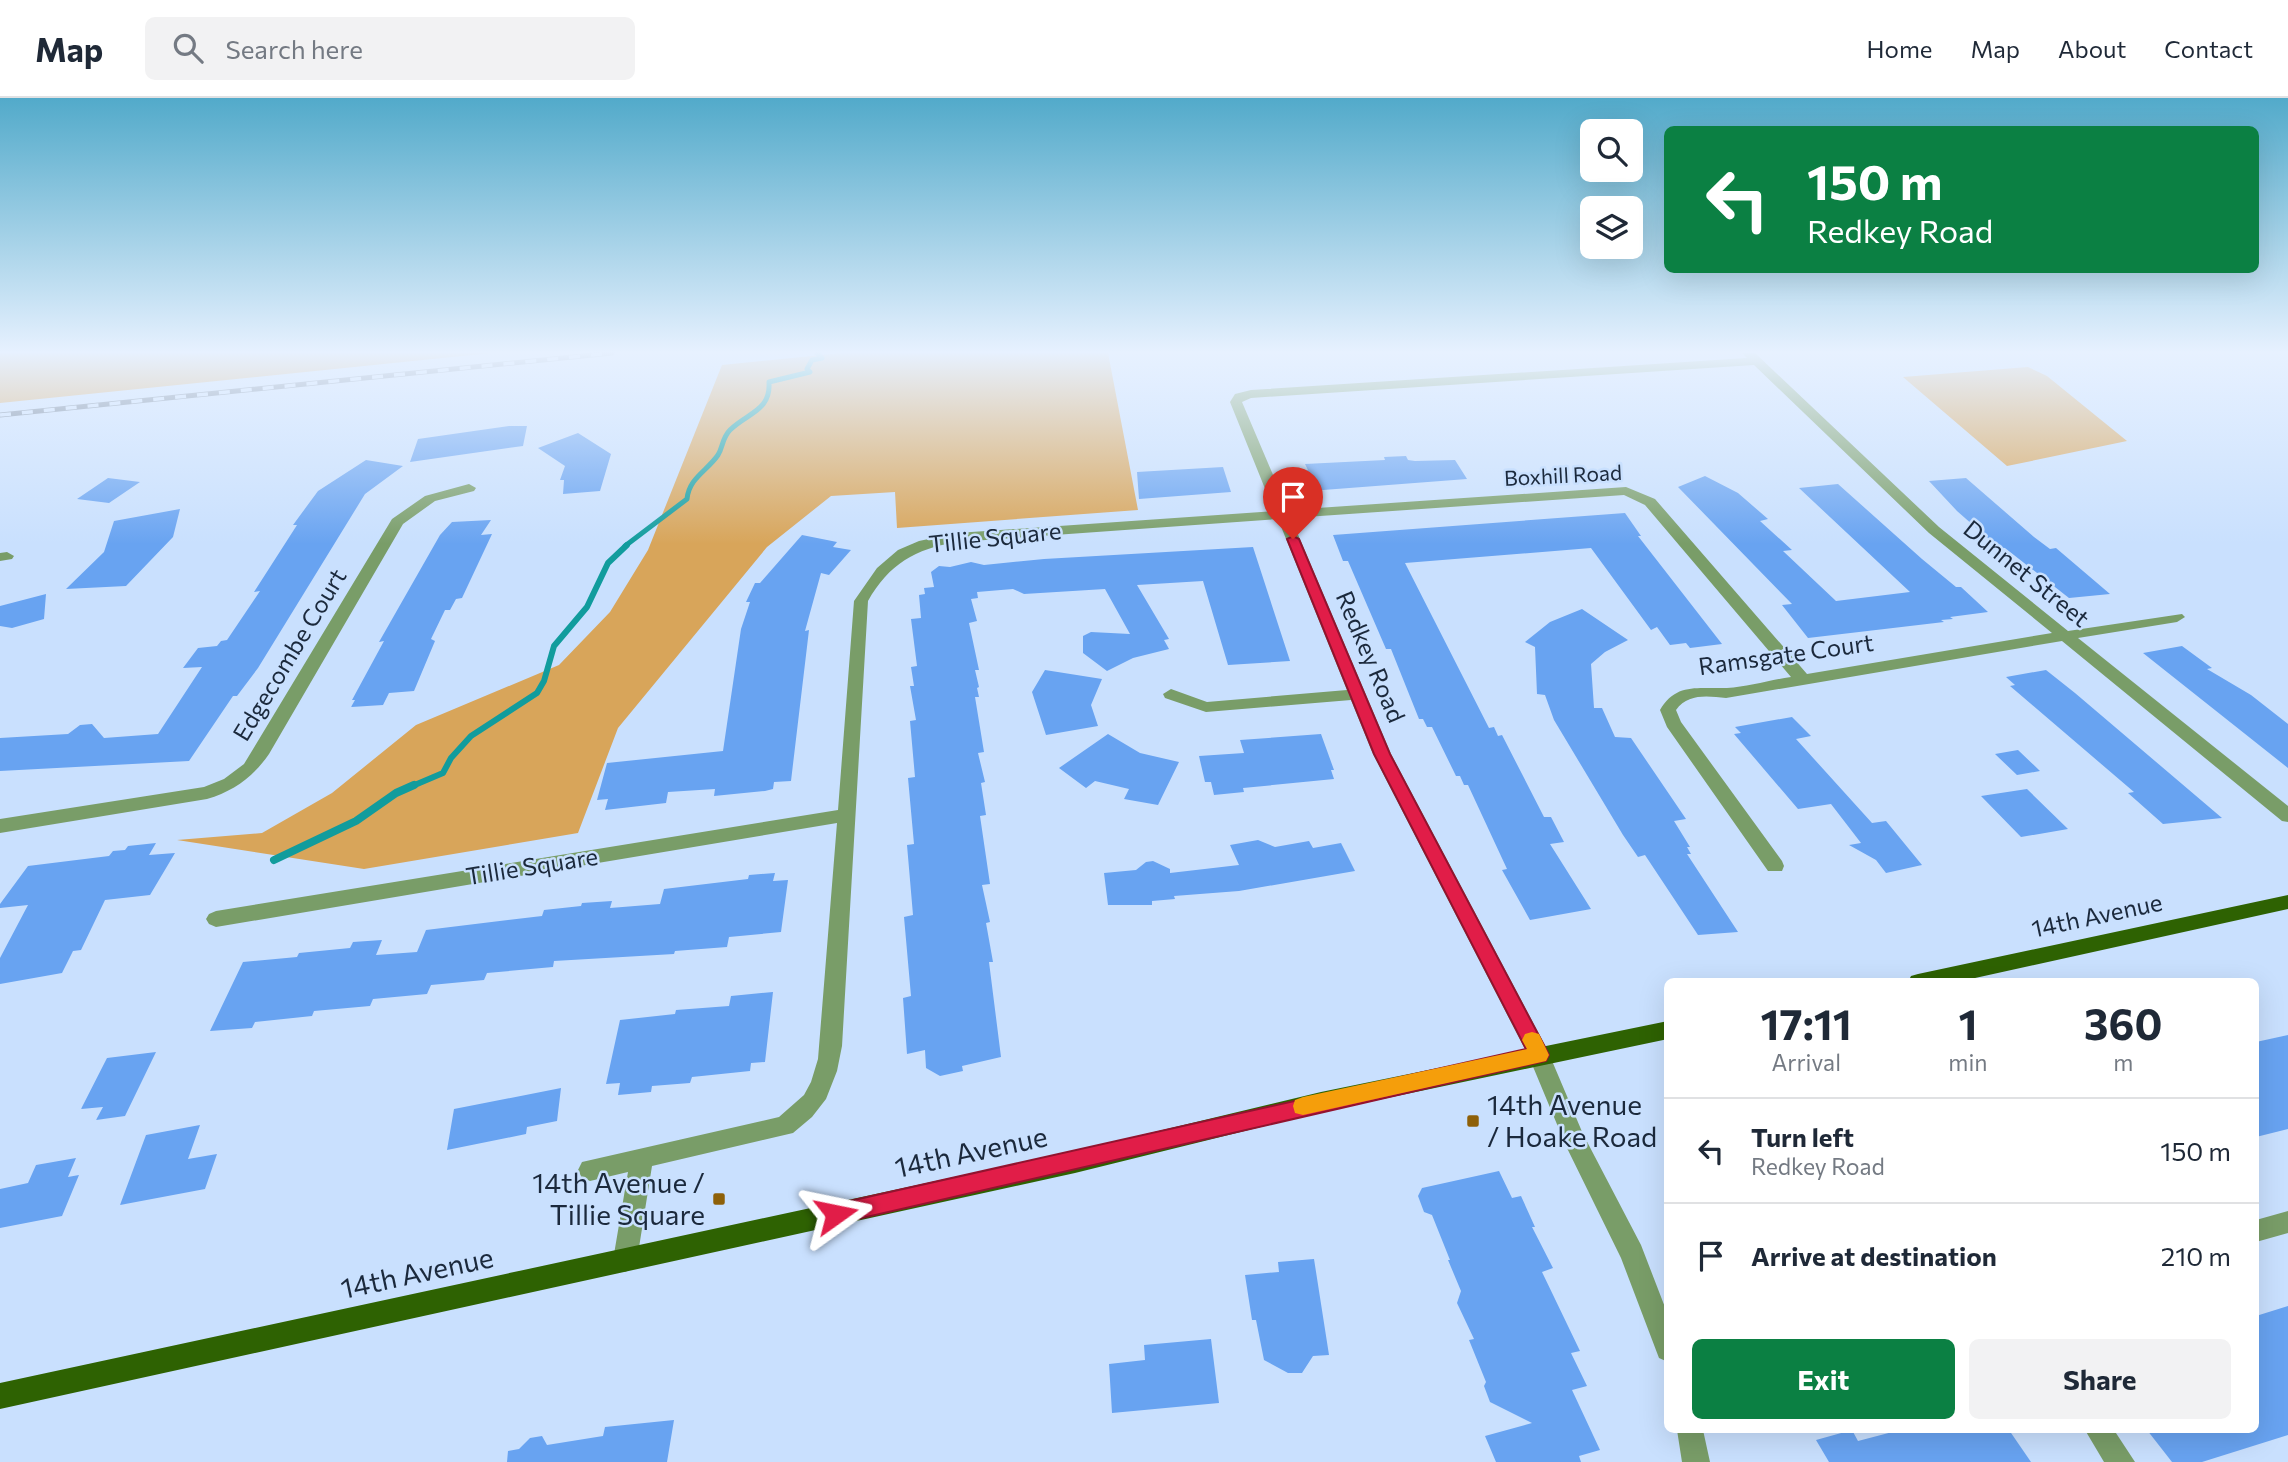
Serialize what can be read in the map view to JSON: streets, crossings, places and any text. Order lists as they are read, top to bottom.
{
  "streets": {
    "main road": ["14th Avenue"],
    "street": [
      "Boxhill Road",
      "Tillie Square",
      "Dunnet Street",
      "Edgecombe Court",
      "Ramsgate Court",
      "Redkey Road"
    ]
  },
  "crossings": [
    ["Boxhill Road", "Tillie Square"],
    ["Boxhill Road", "Ramsgate Court"],
    ["Boxhill Road", "Redkey Road"],
    ["Tillie Square", "Redkey Road"],
    ["Dunnet Street", "Ramsgate Court"],
    ["Redkey Road", "14th Avenue"]
  ],
  "places": {
    "transit": ["14th Avenue / Hoake Road", "14th Avenue / Tillie Square"]
  },
  "page": {
    "header": "Map",
    "search": "Search here",
    "nav": [
      "Home",
      "Map",
      "About",
      "Contact"
    ],
    "turn": ["150 m", "Redkey Road"],
    "eta": [
      "17:11",
      "Arrival",
      "1",
      "min",
      "360",
      "m"
    ],
    "list": [
      {
        "name": "Turn left",
        "note": "Redkey Road",
        "value": "150 m"
      },
      {
        "name": "Arrive at destination",
        "value": "210 m"
      }
    ],
    "buttons": ["Exit", "Share"]
  }
}
